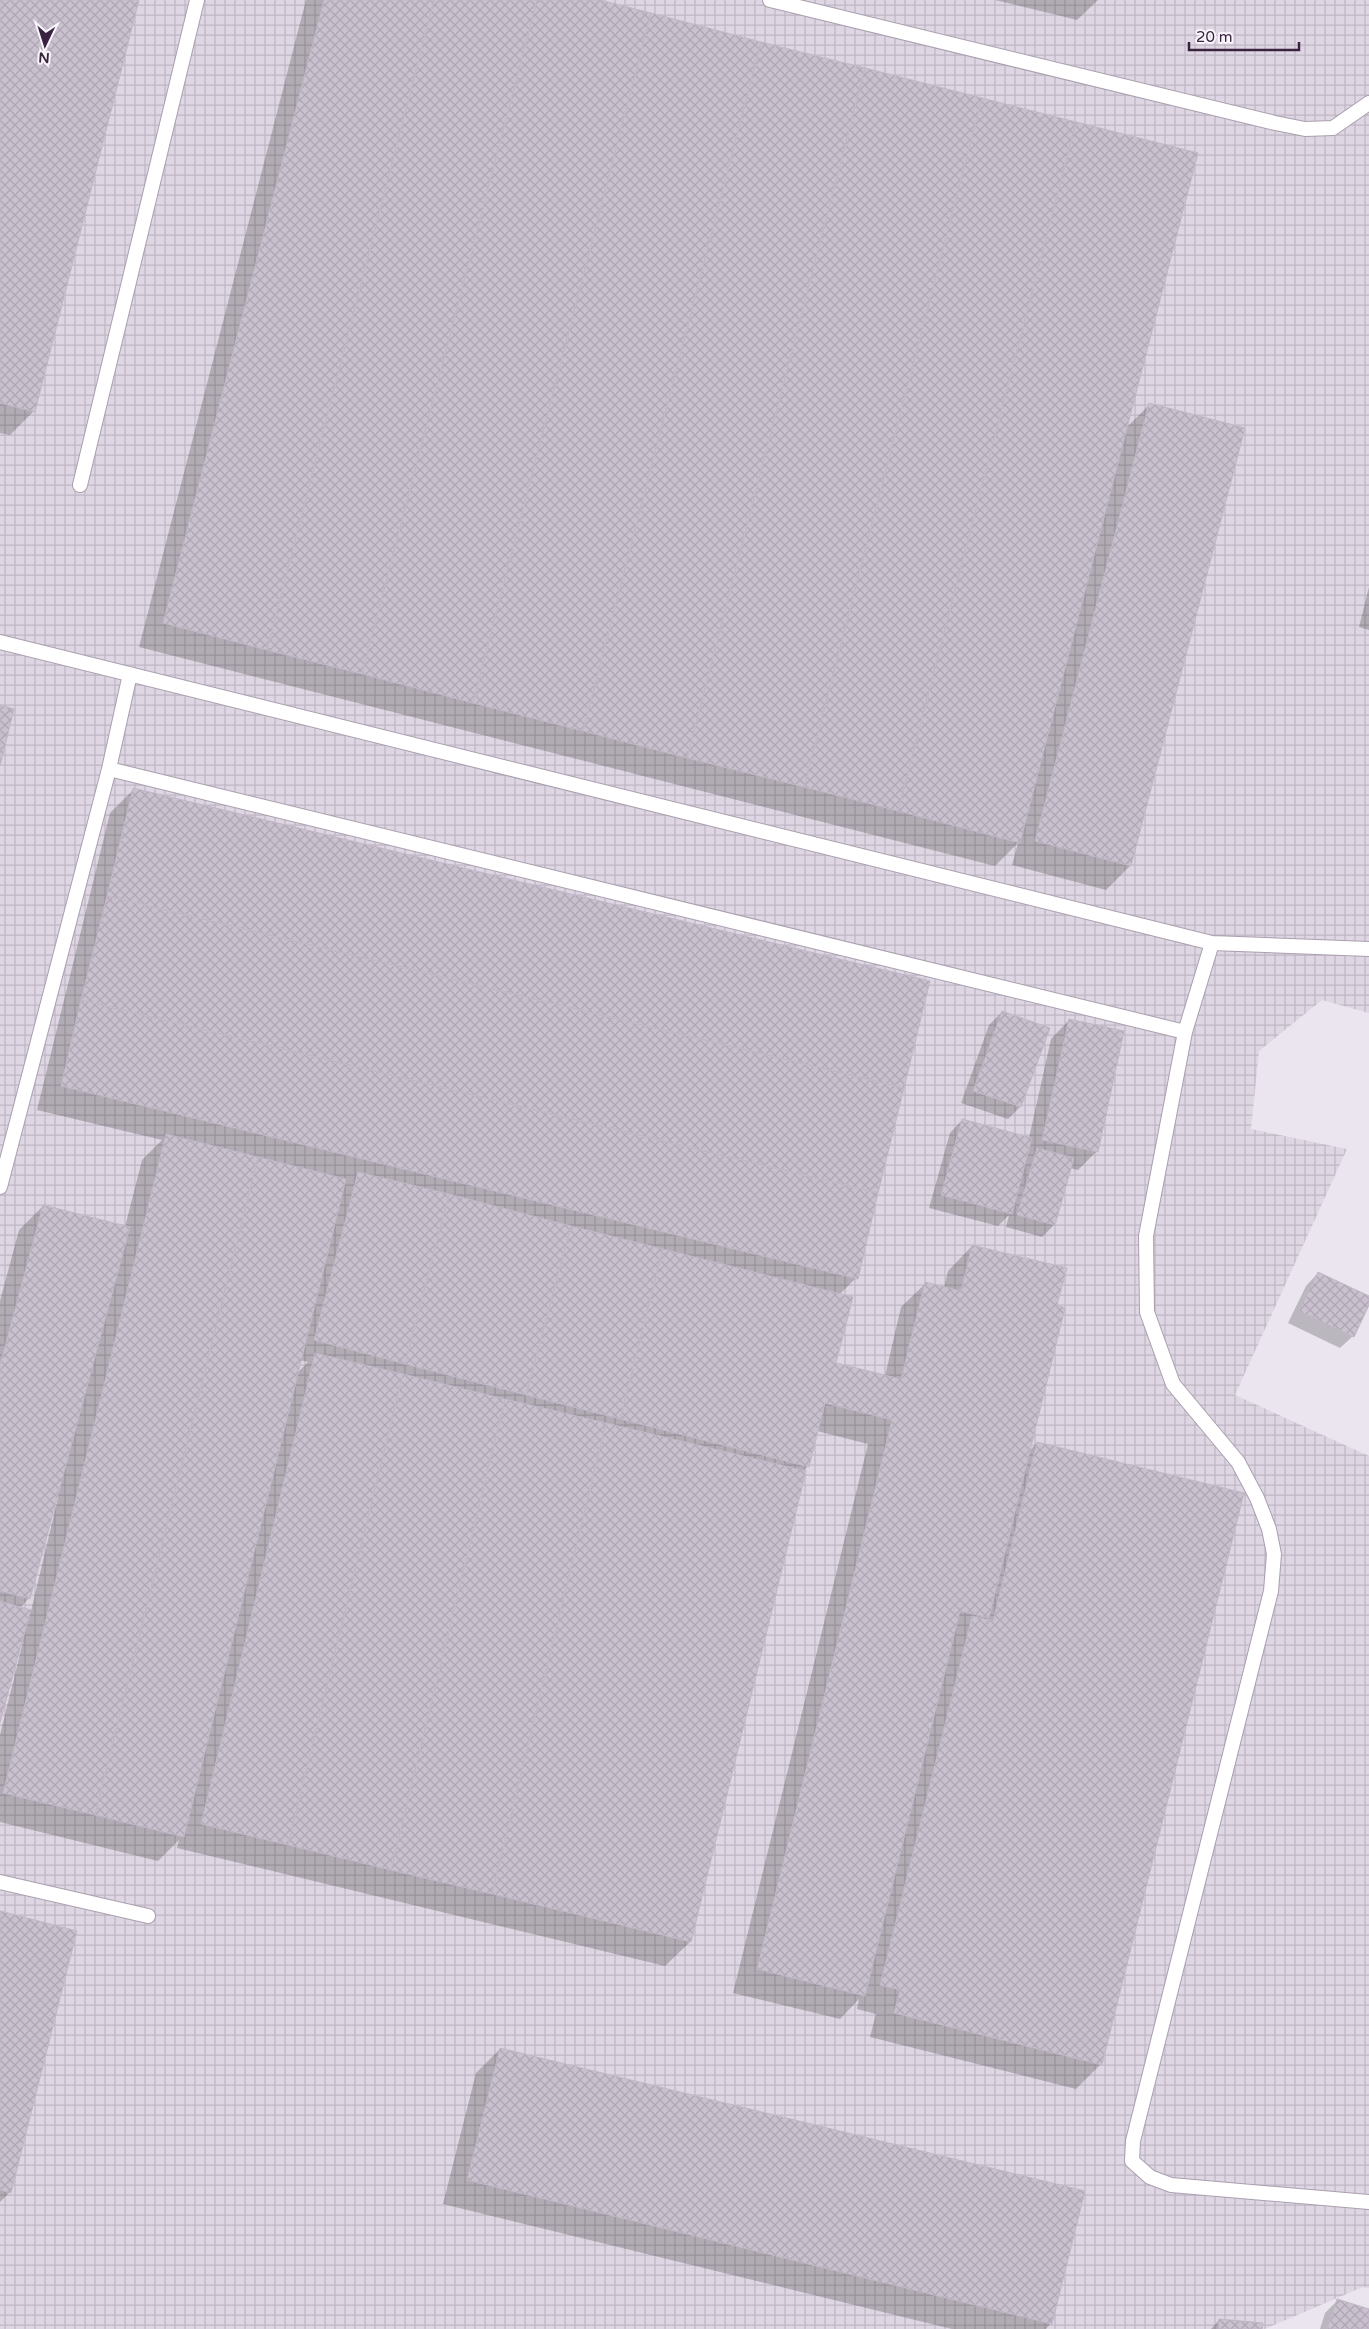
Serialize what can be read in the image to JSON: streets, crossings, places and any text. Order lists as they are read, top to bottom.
{
  "scale_bar": "20 m",
  "north": "bottom"
}
